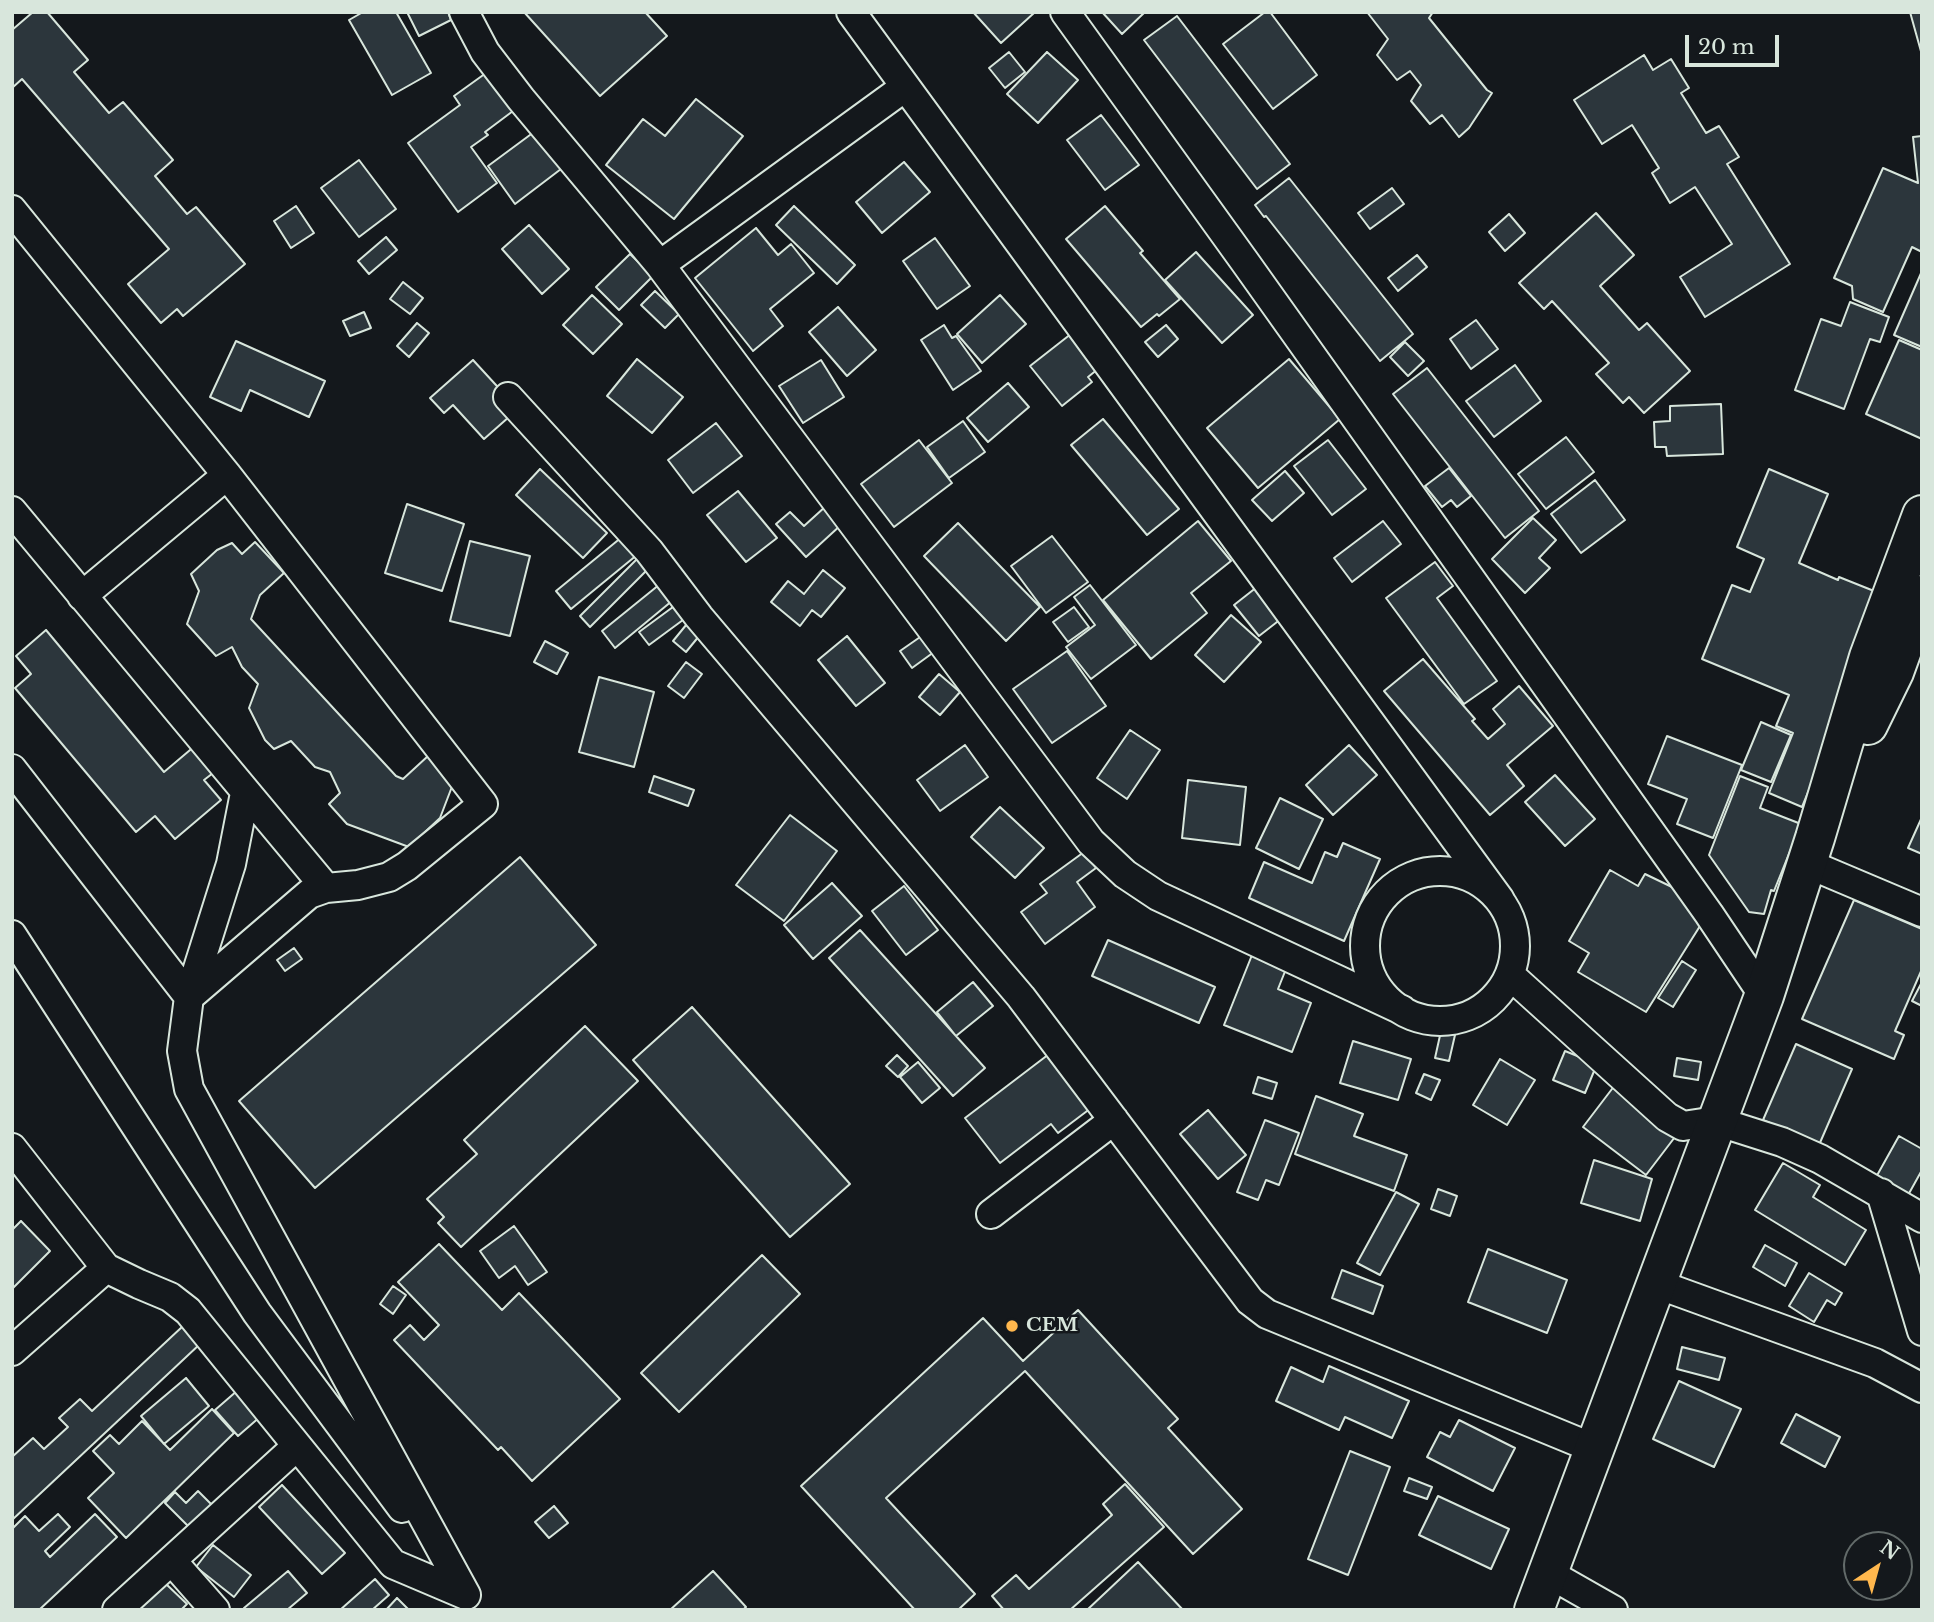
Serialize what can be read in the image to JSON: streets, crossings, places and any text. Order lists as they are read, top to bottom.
{
  "places": ["CEM"],
  "scale_bar": "20 m",
  "north": "top right"
}
